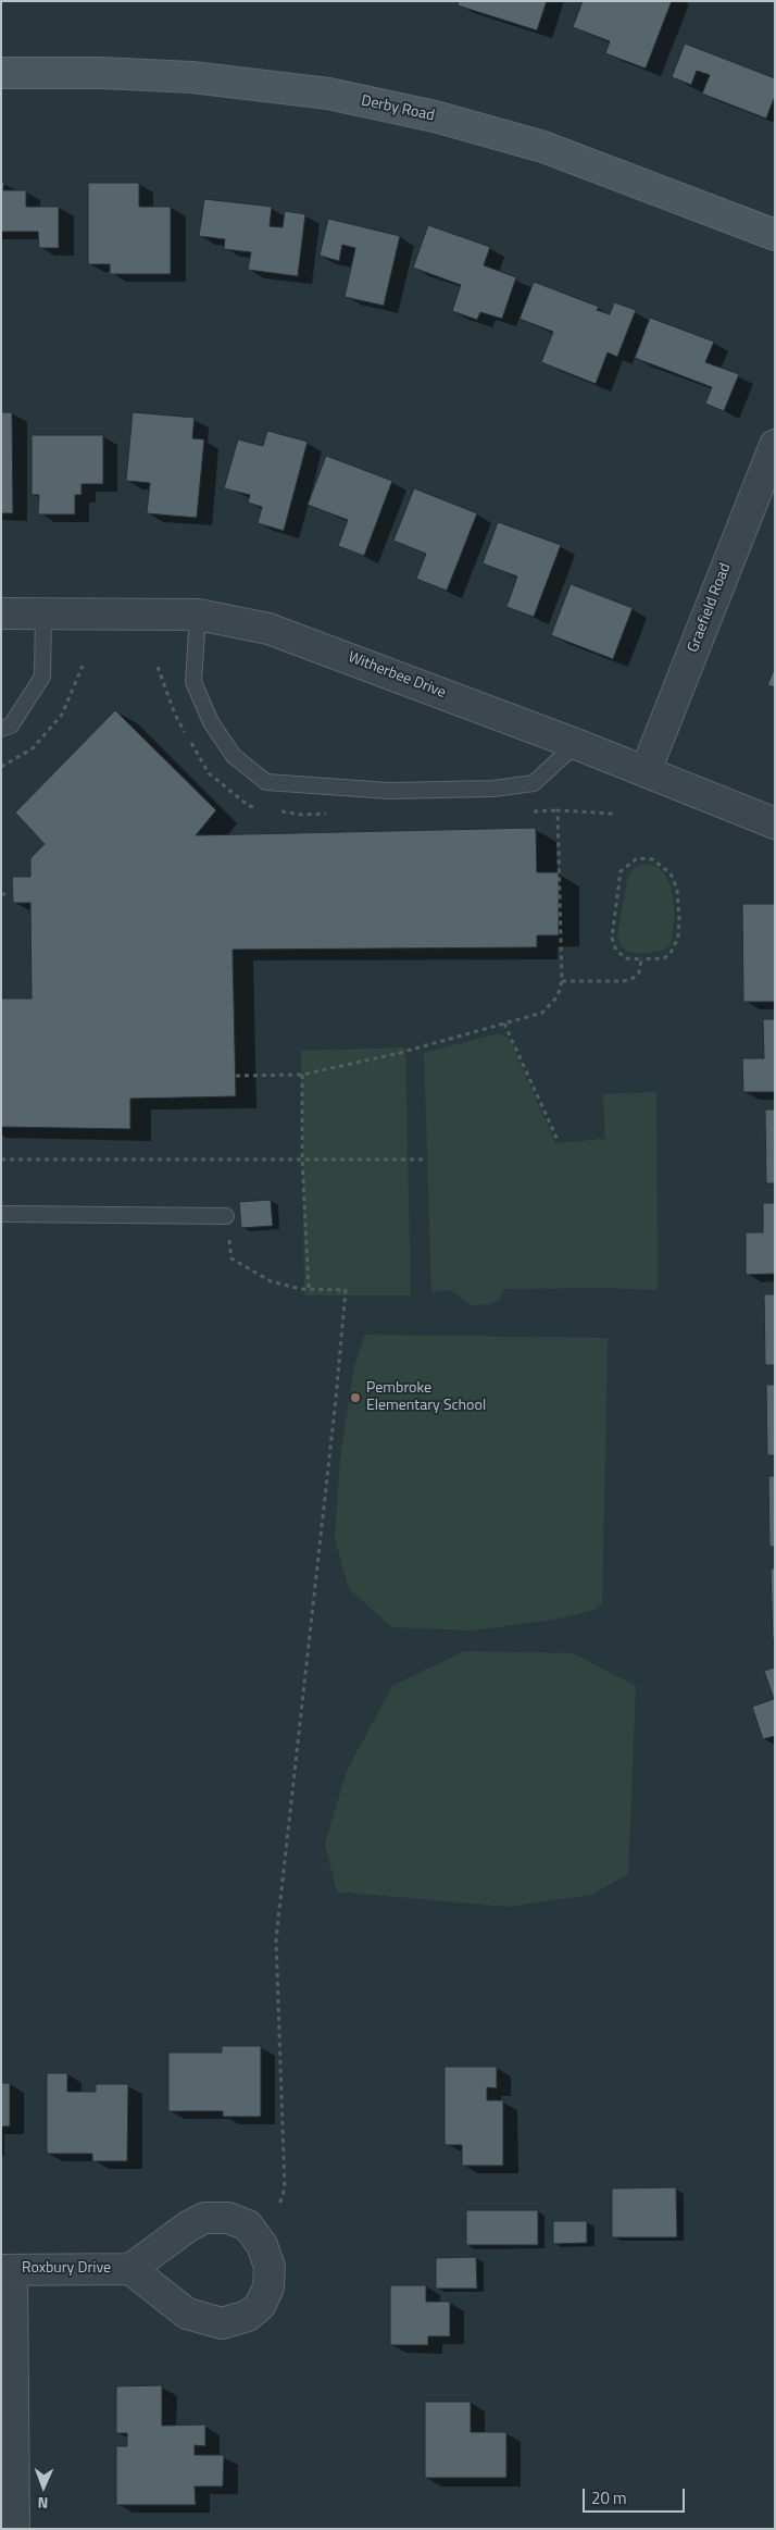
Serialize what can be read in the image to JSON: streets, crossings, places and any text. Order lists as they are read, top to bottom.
{
  "streets": {
    "street": [
      "Derby Road",
      "Graefield Road",
      "Witherbee Drive",
      "Roxbury Drive"
    ]
  },
  "crossings": [
    ["Graefield Road", "Witherbee Drive"]
  ],
  "places": ["Pembroke Elementary School"],
  "scale_bar": "20 m",
  "north": "bottom"
}
